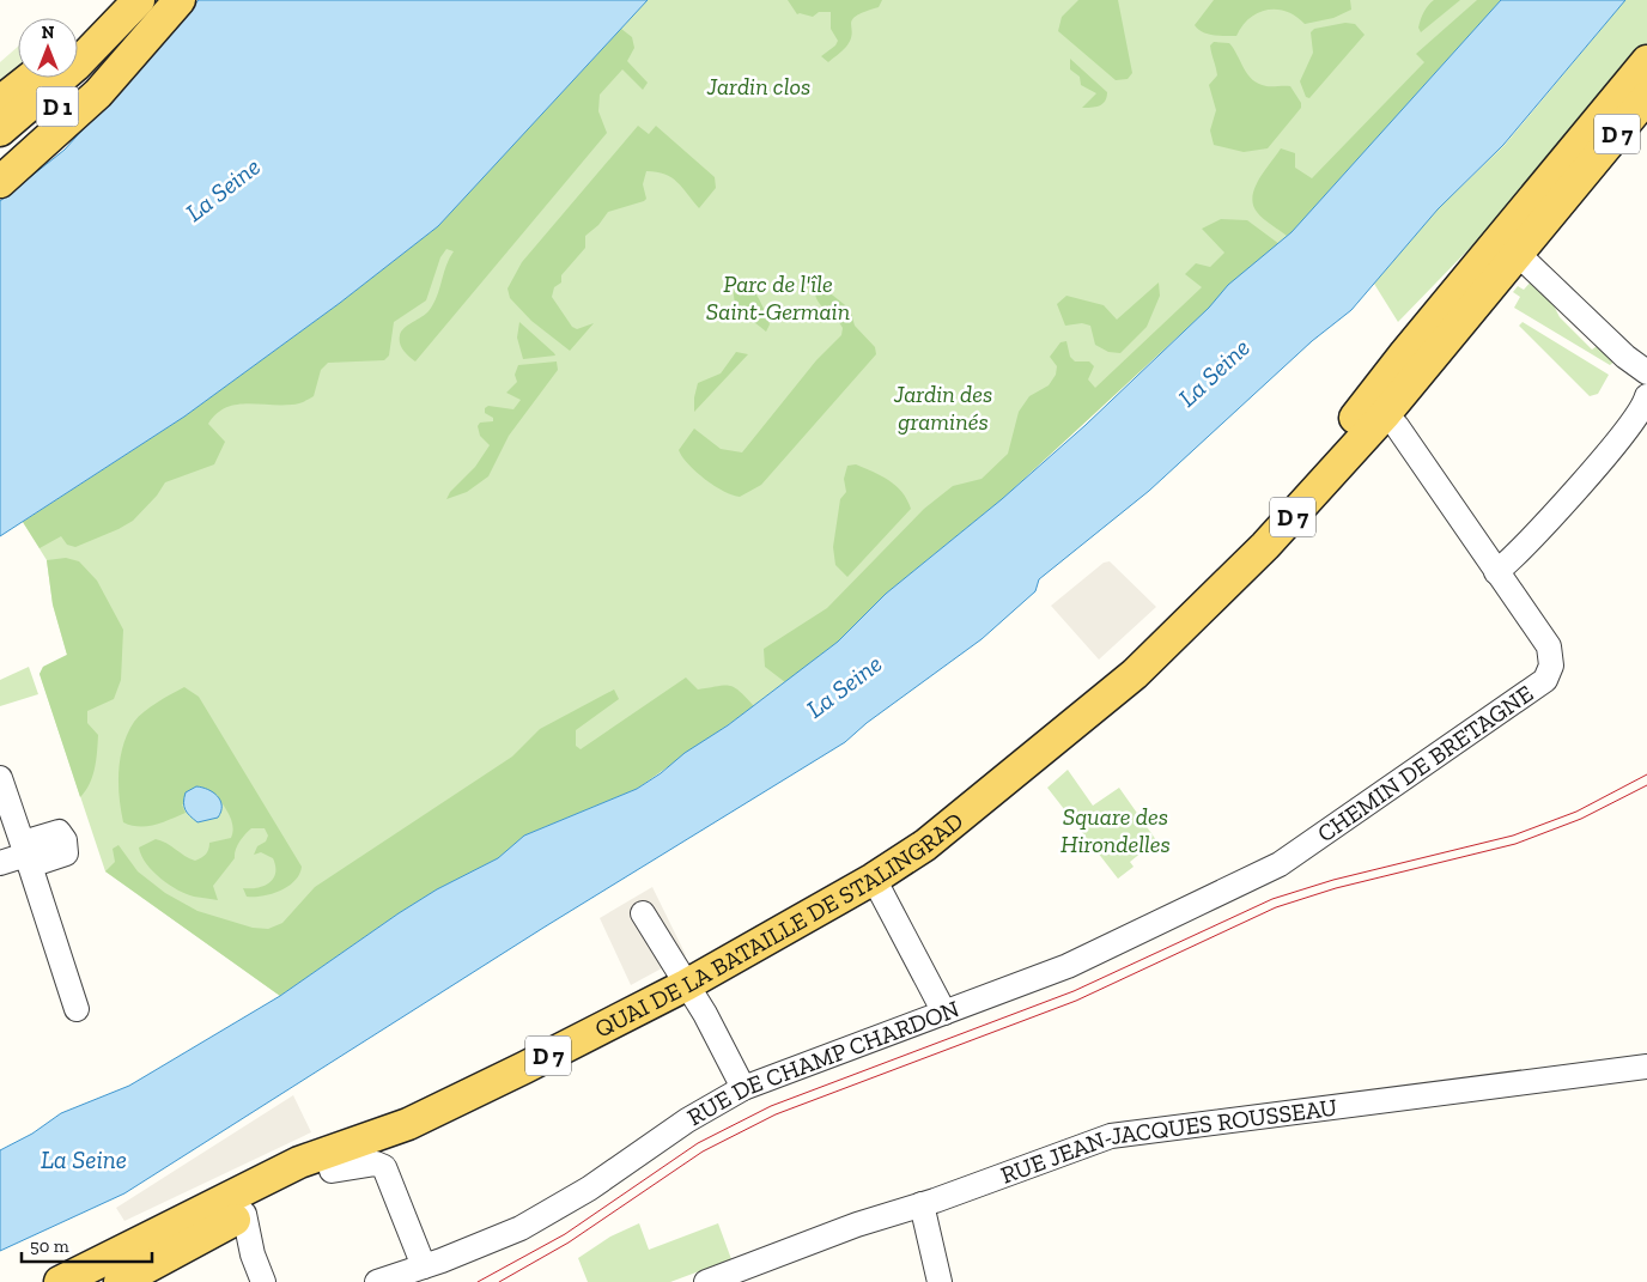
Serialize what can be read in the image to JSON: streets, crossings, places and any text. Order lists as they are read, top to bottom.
{
  "streets": {
    "main road": ["D 1", "D 7", "QUAI DE LA BATAILLE DE STALINGRAD"],
    "street": ["CHEMIN DE BRETAGNE", "RUE DE CHAMP CHARDON", "RUE JEAN-JACQUES ROUSSEAU"]
  },
  "crossings": [
    ["CHEMIN DE BRETAGNE", "QUAI DE LA BATAILLE DE STALINGRAD"],
    ["CHEMIN DE BRETAGNE", "RUE DE CHAMP CHARDON"]
  ],
  "water": ["La Seine"],
  "parks": [
    "Jardin clos",
    "Parc de l'île Saint-Germain",
    "Jardin des graminés",
    "Square des Hirondelles"
  ],
  "scale_bar": "50 m",
  "north": "top"
}
